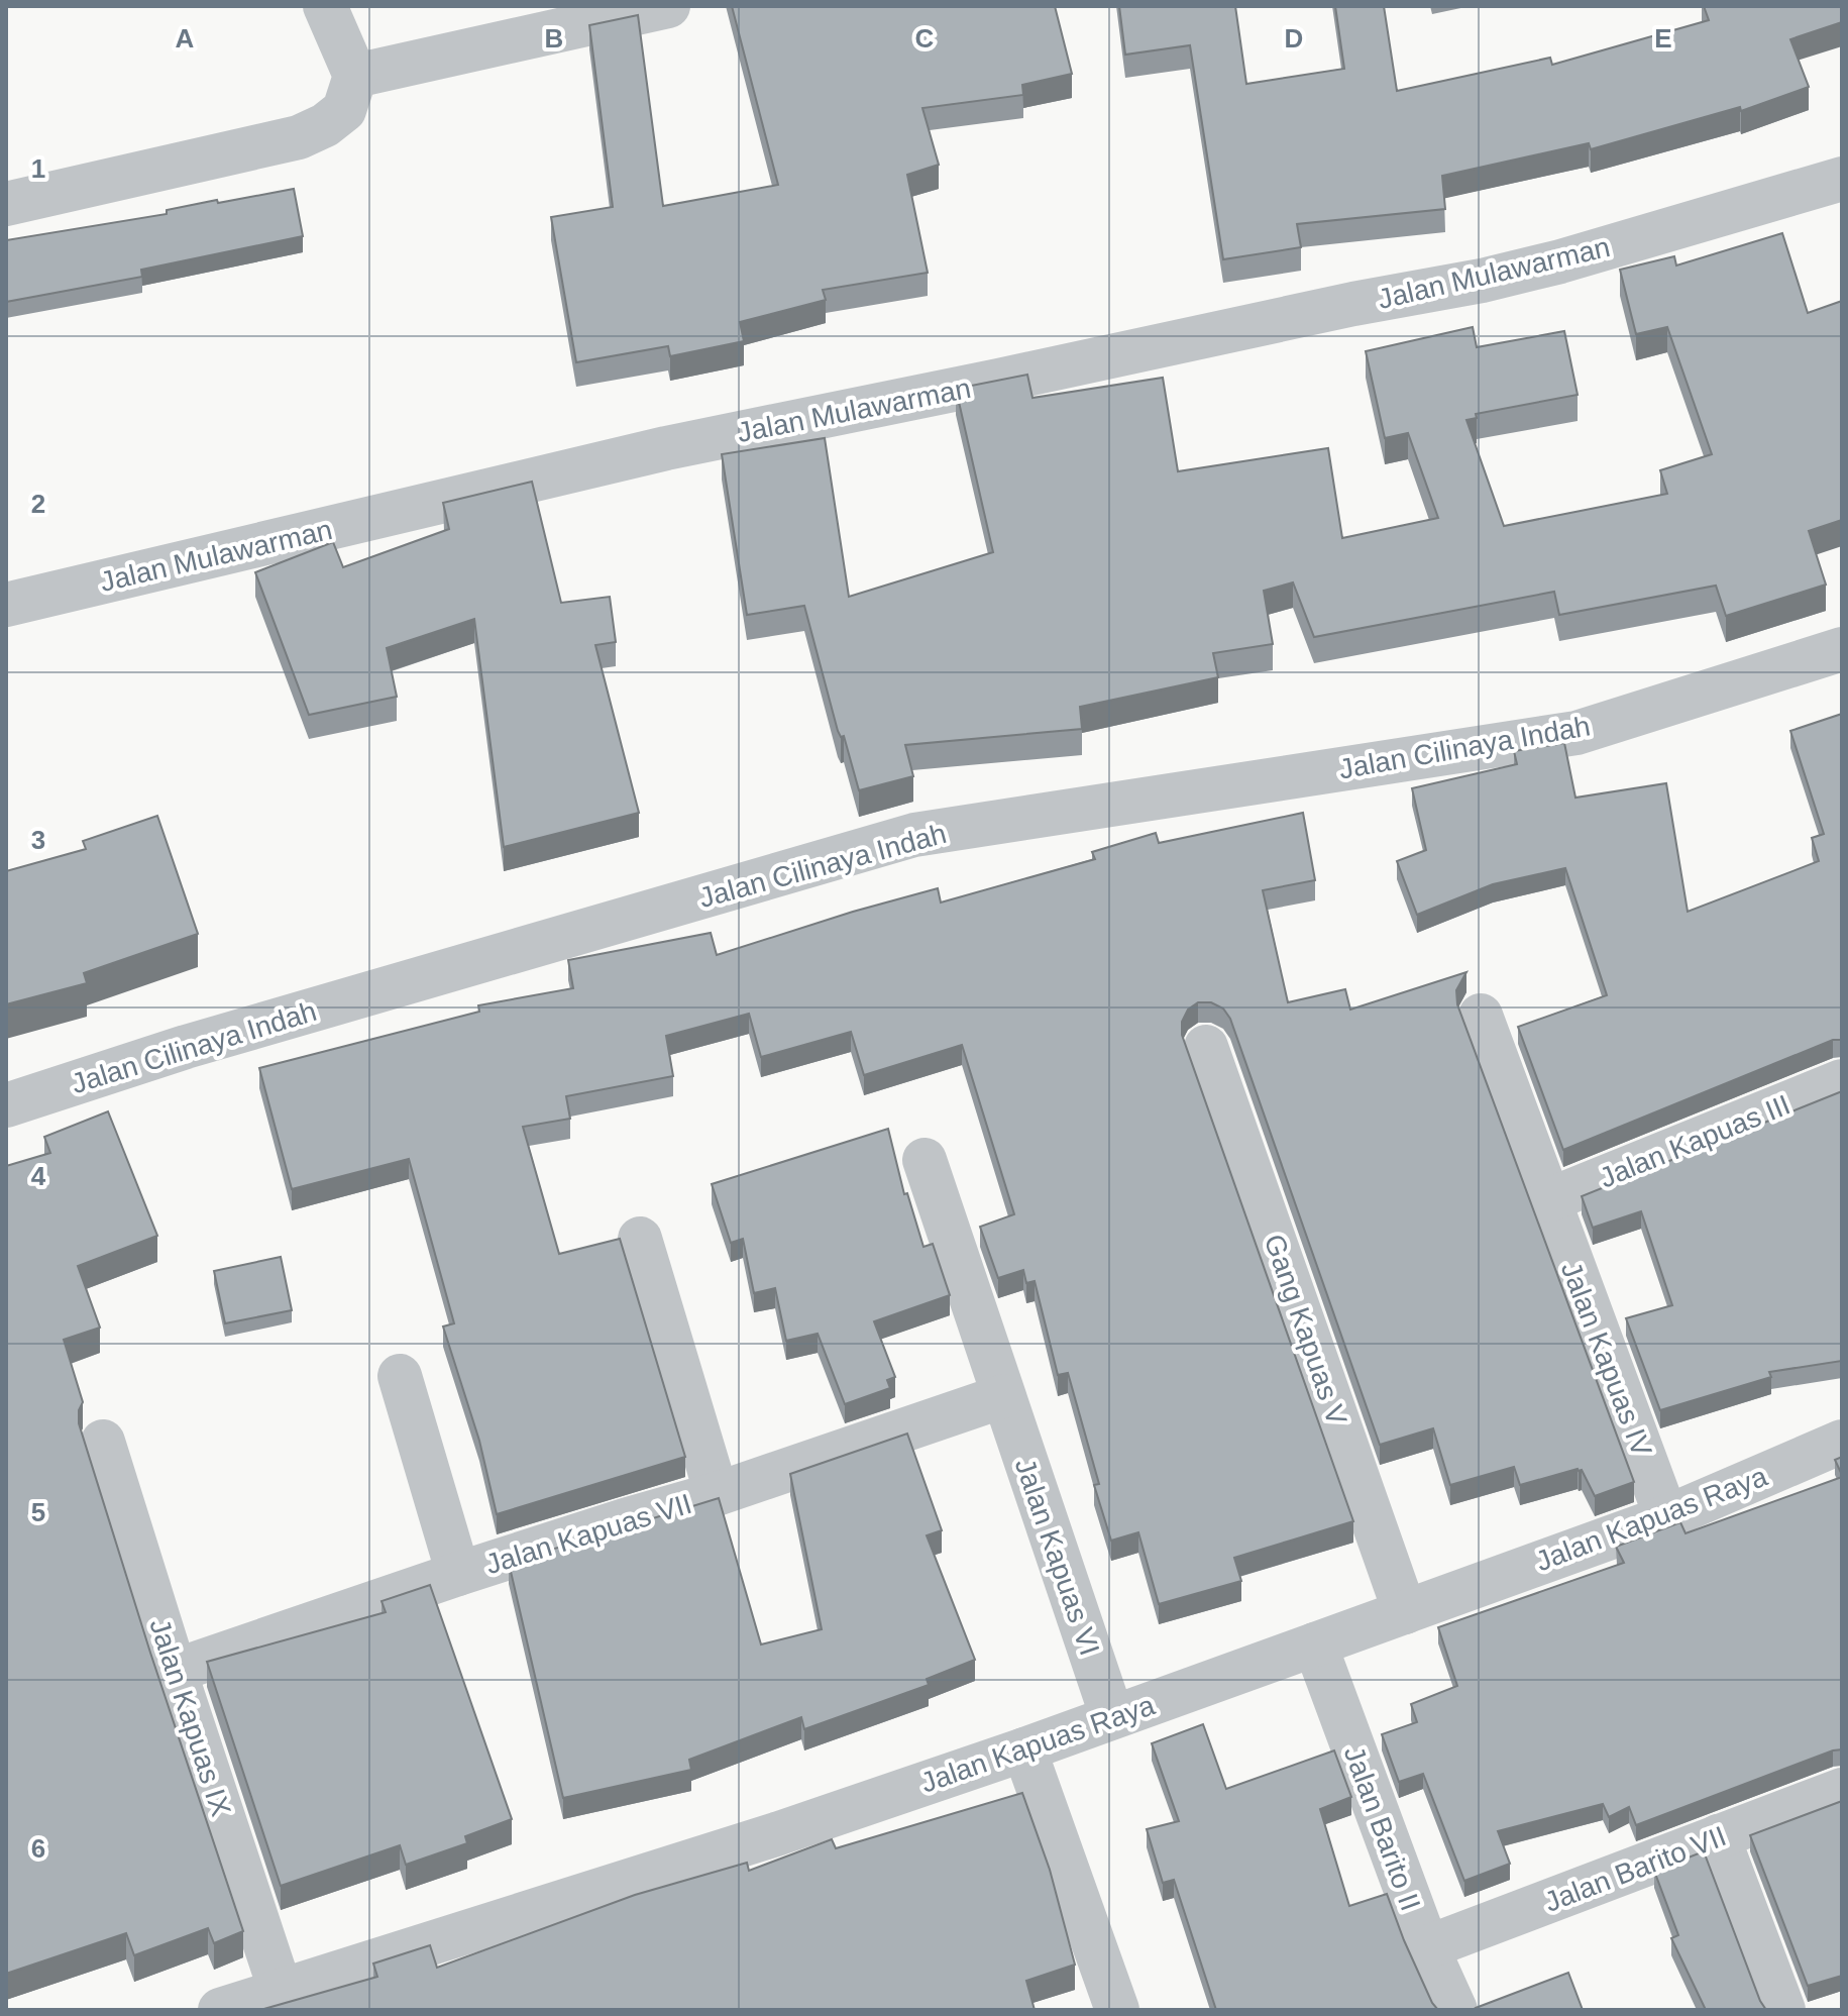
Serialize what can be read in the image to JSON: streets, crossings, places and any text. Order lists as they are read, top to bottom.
{
  "streets": {
    "street": [
      "Jalan Mulawarman",
      "Jalan Cilinaya Indah",
      "Jalan Kapuas III",
      "Gang Kapuas V",
      "Jalan Kapuas IV",
      "Jalan Kapuas Raya",
      "Jalan Kapuas VII",
      "Jalan Kapuas VI",
      "Jalan Kapuas IX",
      "Jalan Barito II",
      "Jalan Barito VII"
    ]
  },
  "crossings": [
    ["Jalan Kapuas III", "Jalan Kapuas IV"],
    ["Gang Kapuas V", "Jalan Kapuas Raya"],
    ["Jalan Kapuas IV", "Jalan Kapuas Raya"],
    ["Jalan Kapuas Raya", "Jalan Kapuas VI"],
    ["Jalan Kapuas Raya", "Jalan Kapuas IX"],
    ["Jalan Kapuas Raya", "Jalan Barito II"],
    ["Jalan Kapuas VII", "Jalan Kapuas VI"],
    ["Jalan Kapuas VII", "Jalan Kapuas IX"],
    ["Jalan Barito II", "Jalan Barito VII"]
  ],
  "grid": {
    "columns": [
      "A",
      "B",
      "C",
      "D",
      "E"
    ],
    "rows": [
      "1",
      "2",
      "3",
      "4",
      "5",
      "6"
    ]
  }
}
